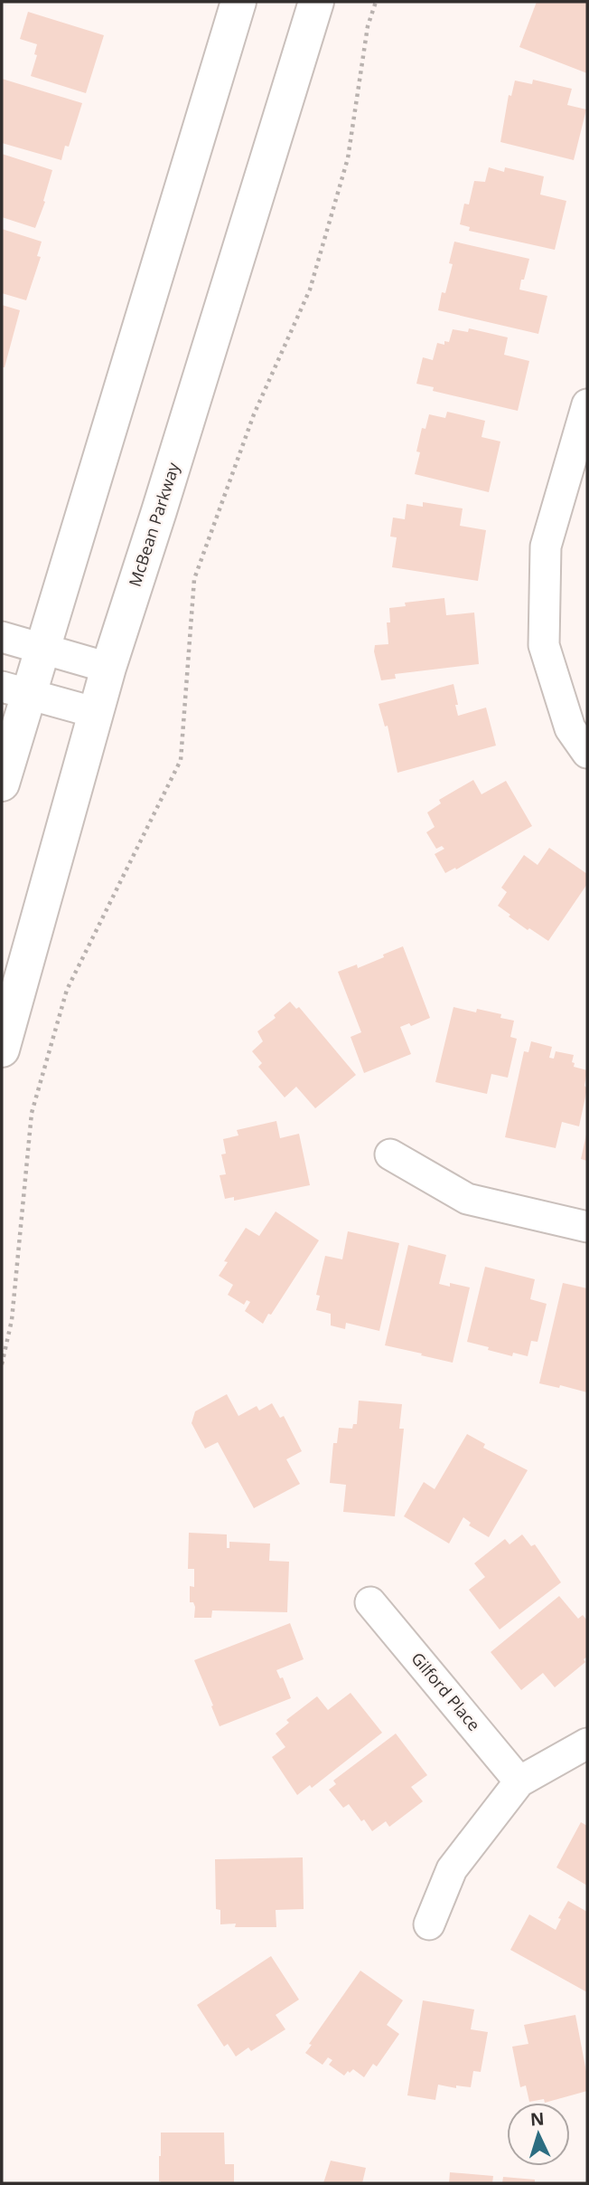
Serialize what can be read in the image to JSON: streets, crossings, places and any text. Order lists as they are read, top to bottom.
{
  "streets": {
    "main road": ["McBean Parkway"],
    "street": ["Gilford Place"]
  },
  "north": "top"
}
